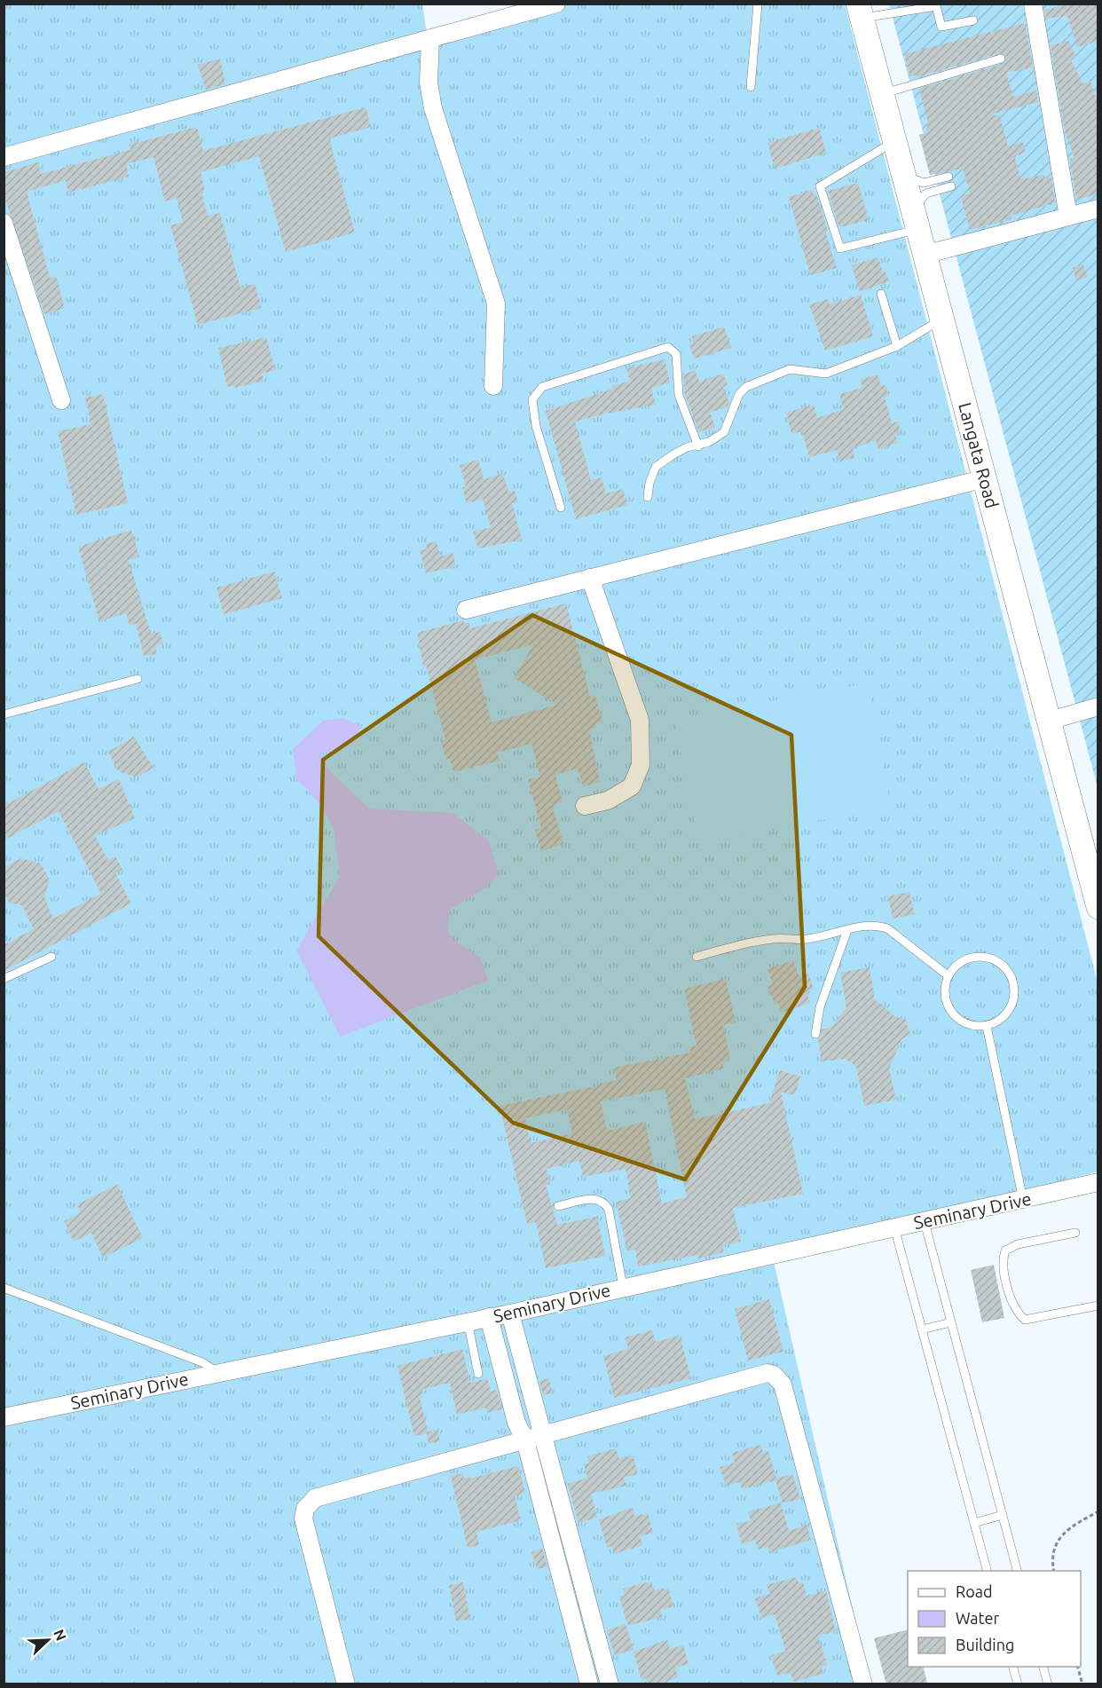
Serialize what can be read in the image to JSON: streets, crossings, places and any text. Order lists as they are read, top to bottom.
{
  "streets": {
    "main road": ["Langata Road"],
    "street": ["Seminary Drive"]
  },
  "legend": ["Road", "Water", "Building"],
  "north": "top right"
}
